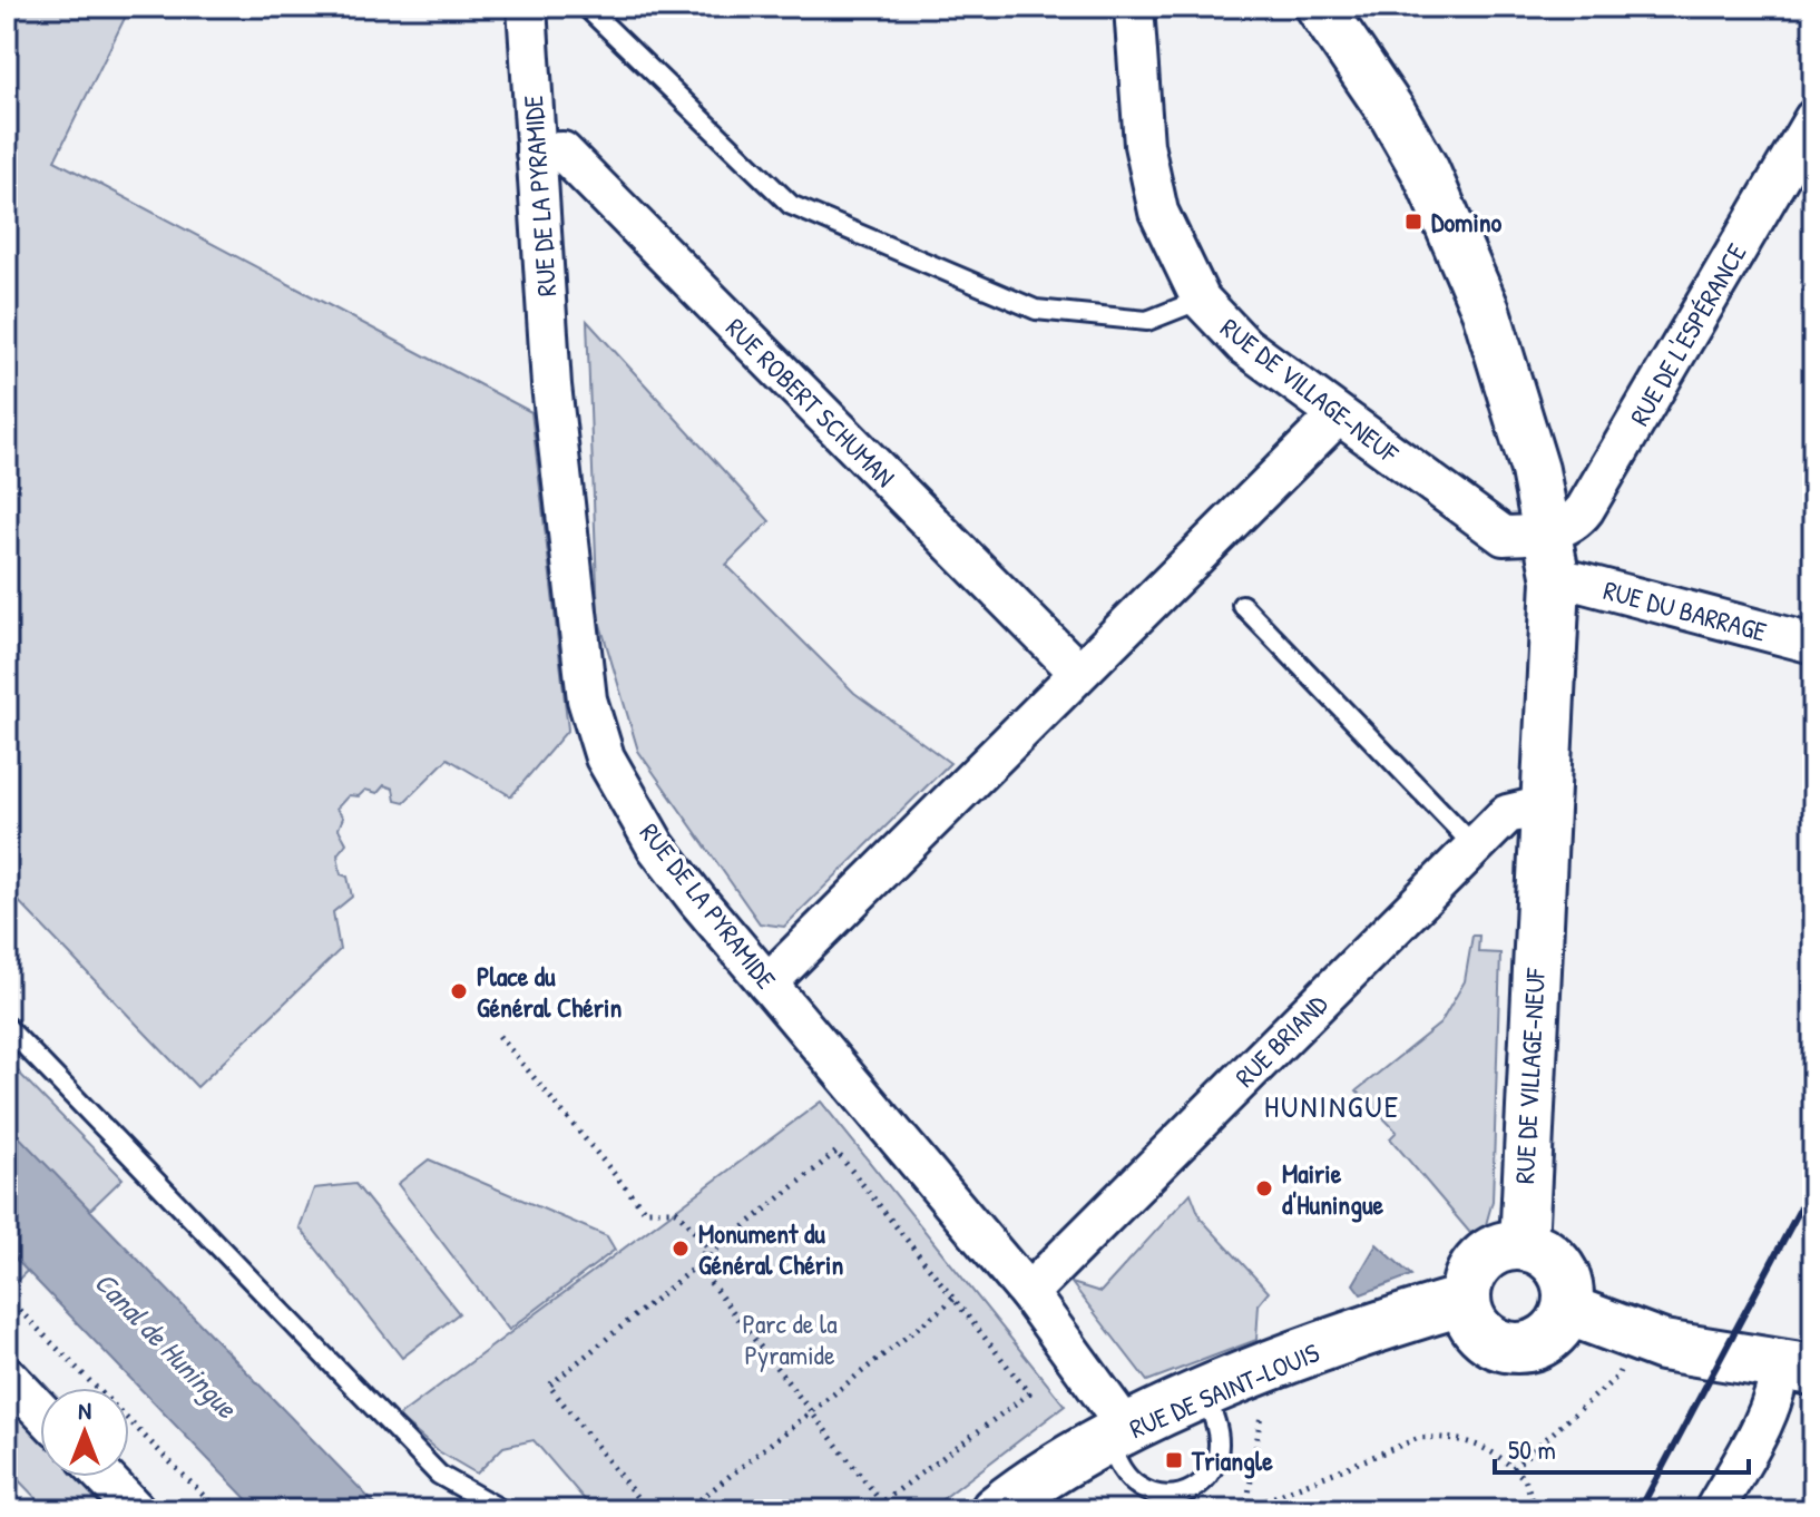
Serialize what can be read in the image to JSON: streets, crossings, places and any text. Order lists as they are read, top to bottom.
{
  "streets": {
    "main road": ["RUE DE SAINT-LOUIS"],
    "street": [
      "RUE DE LA PYRAMIDE",
      "RUE DE L'ESPÉRANCE",
      "RUE DE VILLAGE-NEUF",
      "RUE ROBERT SCHUMAN",
      "RUE DU BARRAGE",
      "RUE BRIAND"
    ]
  },
  "crossings": [
    ["RUE DE LA PYRAMIDE", "RUE ROBERT SCHUMAN"],
    ["RUE DE LA PYRAMIDE", "RUE BRIAND"],
    ["RUE DE LA PYRAMIDE", "RUE DE SAINT-LOUIS"],
    ["RUE DE L'ESPÉRANCE", "RUE DE VILLAGE-NEUF"],
    ["RUE DE VILLAGE-NEUF", "RUE DU BARRAGE"],
    ["RUE DE VILLAGE-NEUF", "RUE BRIAND"],
    ["RUE DE VILLAGE-NEUF", "RUE DE SAINT-LOUIS"]
  ],
  "districts": ["HUNINGUE"],
  "water": ["Canal de Huningue"],
  "parks": ["Parc de la Pyramide"],
  "places": {
    "transit": ["Domino", "Triangle"],
    "other": ["Place du Général Chérin", "Mairie d'Huningue", "Monument du Général Chérin"]
  },
  "scale_bar": "50 m",
  "north": "top"
}
